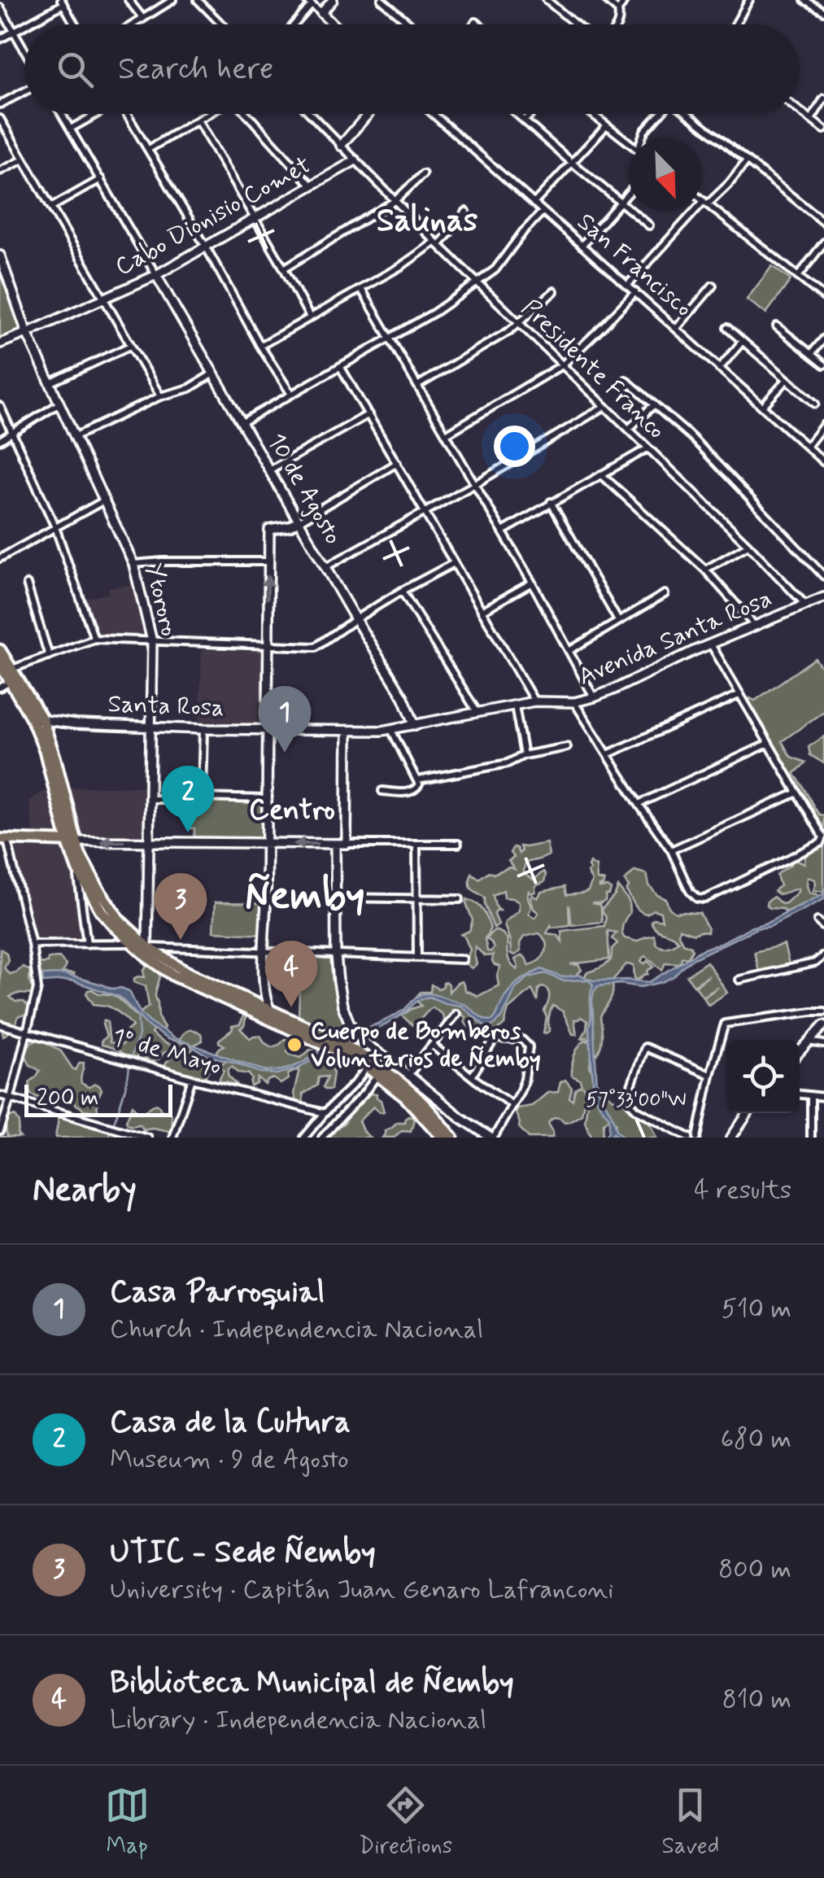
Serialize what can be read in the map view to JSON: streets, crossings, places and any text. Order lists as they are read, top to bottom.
{
  "streets": {
    "street": [
      "Cabo Dionisio Comet",
      "San Francisco",
      "Presidente Franco",
      "10 de Agosto",
      "Ytororo",
      "Avenida Santa Rosa",
      "Santa Rosa",
      "1º de Mayo"
    ]
  },
  "crossings": [
    ["Cabo Dionisio Comet", "Presidente Franco"],
    ["Cabo Dionisio Comet", "10 de Agosto"],
    ["Cabo Dionisio Comet", "Ytororo"],
    ["Presidente Franco", "Avenida Santa Rosa"],
    ["10 de Agosto", "Avenida Santa Rosa"],
    ["Ytororo", "Santa Rosa"],
    ["Avenida Santa Rosa", "Santa Rosa"]
  ],
  "districts": ["Salinas", "Centro", "Ñemby"],
  "places": ["Cuerpo de Bomberos Voluntarios de Ñemby"],
  "scale_bar": "200 m",
  "north": "bottom right",
  "page": {
    "search": "Search here",
    "pins": [
      "1",
      "2",
      "3",
      "4"
    ],
    "scale": "200 m",
    "heading": ["Nearby", "4 results"],
    "list": [
      {
        "mark": "1",
        "name": "Casa Parroquial",
        "note": "Church · Independencia Nacional",
        "value": "510 m"
      },
      {
        "mark": "2",
        "name": "Casa de la Cultura",
        "note": "Museum · 9 de Agosto",
        "value": "680 m"
      },
      {
        "mark": "3",
        "name": "UTIC - Sede Ñemby",
        "note": "University · Capitán Juan Genaro Lafranconi",
        "value": "800 m"
      },
      {
        "mark": "4",
        "name": "Biblioteca Municipal de Ñemby",
        "note": "Library · Independencia Nacional",
        "value": "810 m"
      }
    ],
    "nav": ["Map", "Directions", "Saved"]
  },
  "coordinates": ["57°33'00\"W"]
}
